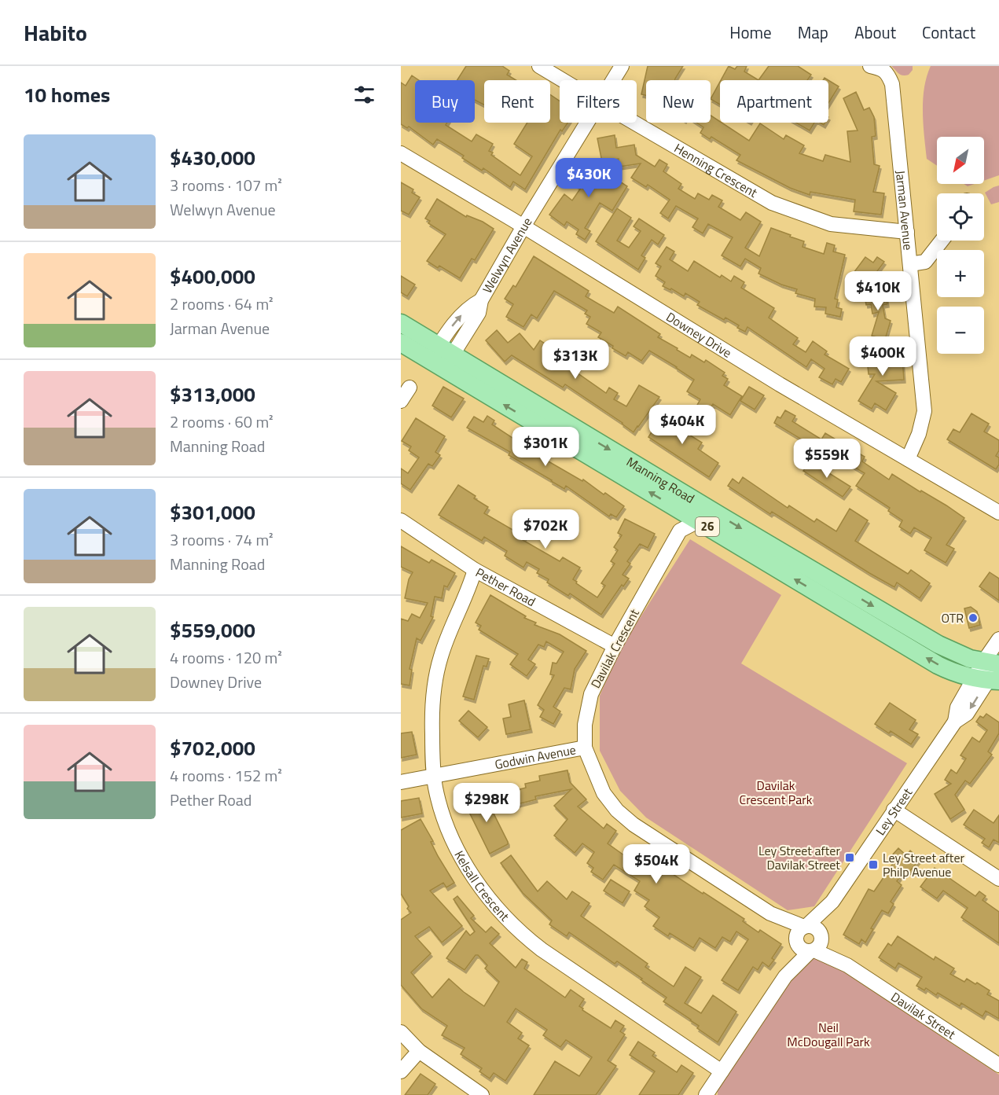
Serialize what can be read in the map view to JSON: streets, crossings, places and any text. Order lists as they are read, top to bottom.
{
  "streets": {
    "main road": ["Manning Road", "26"],
    "street": [
      "Henning Crescent",
      "Jarman Avenue",
      "Welwyn Avenue",
      "Downey Drive",
      "Pether Road",
      "Davilak Crescent",
      "Godwin Avenue",
      "Ley Street",
      "Kelsall Crescent",
      "Davilak Street"
    ]
  },
  "crossings": [
    ["Henning Crescent", "Jarman Avenue"],
    ["Jarman Avenue", "Downey Drive"],
    ["Welwyn Avenue", "Downey Drive"],
    ["Welwyn Avenue", "Manning Road"],
    ["Manning Road", "Ley Street"],
    ["Pether Road", "Davilak Crescent"],
    ["Pether Road", "Kelsall Crescent"],
    ["Davilak Crescent", "Godwin Avenue"],
    ["Davilak Crescent", "Ley Street"],
    ["Godwin Avenue", "Kelsall Crescent"],
    ["Ley Street", "Kelsall Crescent"],
    ["Ley Street", "Davilak Street"]
  ],
  "parks": ["Davilak Crescent Park", "Neil McDougall Park"],
  "places": {
    "other": ["OTR"],
    "transit": ["Ley Street after Davilak Street", "Ley Street after Philp Avenue"]
  },
  "north": "bottom left",
  "page": {
    "header": "Habito",
    "nav": [
      "Home",
      "Map",
      "About",
      "Contact"
    ],
    "heading": "10 homes",
    "chip": [
      "Buy",
      "Rent",
      "Filters",
      "New",
      "Apartment"
    ],
    "list": [
      {
        "name": "$430,000",
        "note": "3 rooms · 107 m² · Welwyn Avenue"
      },
      {
        "name": "$400,000",
        "note": "2 rooms · 64 m² · Jarman Avenue"
      },
      {
        "name": "$313,000",
        "note": "2 rooms · 60 m² · Manning Road"
      },
      {
        "name": "$301,000",
        "note": "3 rooms · 74 m² · Manning Road"
      },
      {
        "name": "$559,000",
        "note": "4 rooms · 120 m² · Downey Drive"
      },
      {
        "name": "$702,000",
        "note": "4 rooms · 152 m² · Pether Road"
      }
    ],
    "map_buttons": ["+", "−"],
    "price": [
      "$430K",
      "$410K",
      "$400K",
      "$313K",
      "$404K",
      "$301K",
      "$559K",
      "$702K",
      "$298K",
      "$504K"
    ]
  }
}
